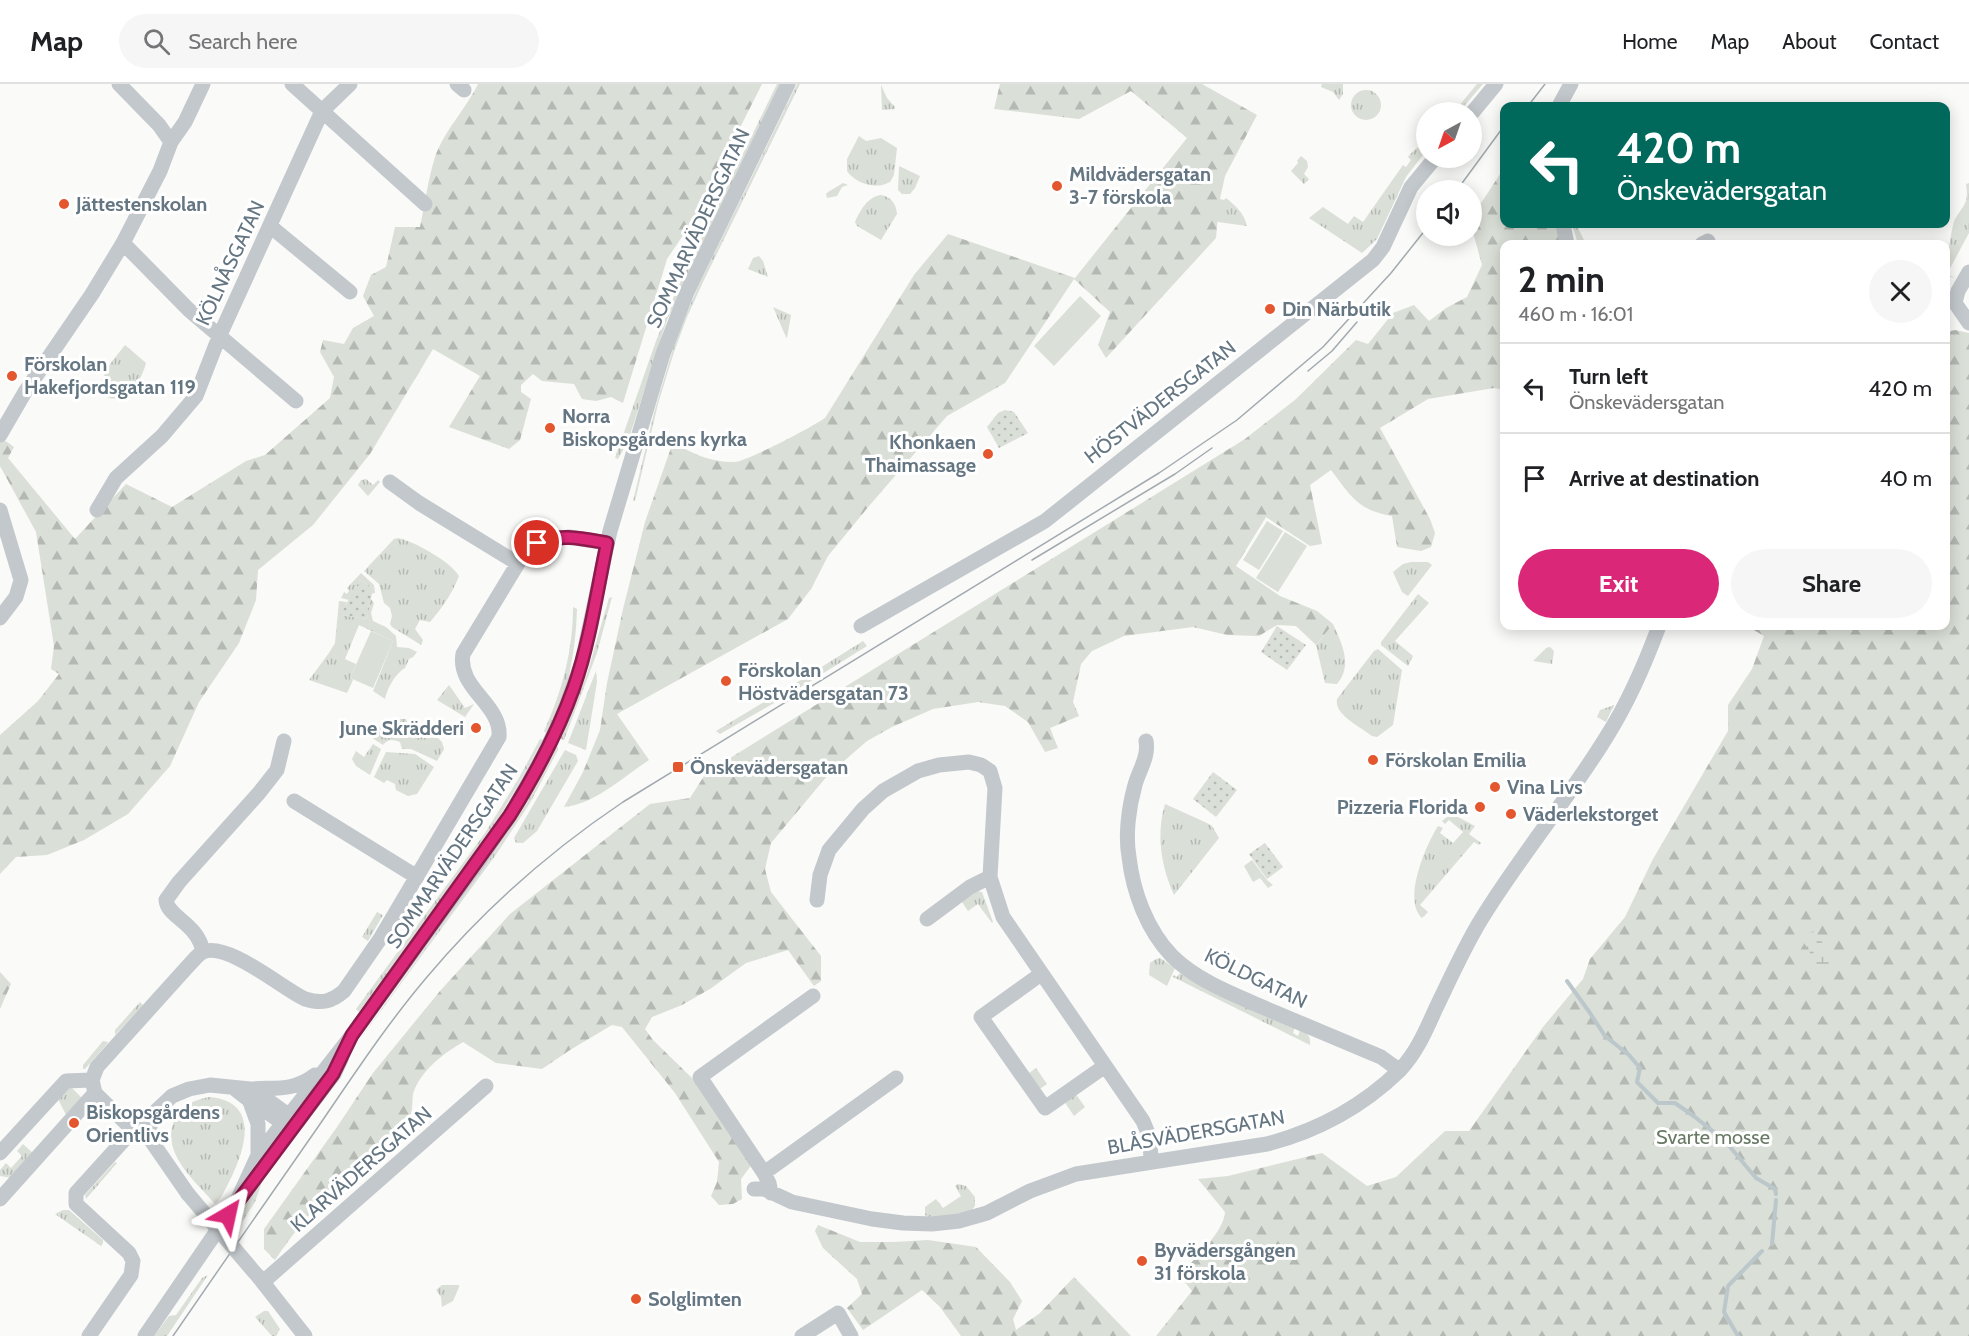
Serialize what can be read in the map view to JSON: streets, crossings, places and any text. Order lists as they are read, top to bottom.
{
  "streets": {
    "street": [
      "SOMMARVÄDERSGATAN",
      "KÖLNÅSGATAN",
      "HÖSTVÄDERSGATAN",
      "KÖLDGATAN",
      "BLÅSVÄDERSGATAN",
      "KLARVÄDERSGATAN"
    ]
  },
  "crossings": [
    ["KÖLDGATAN", "BLÅSVÄDERSGATAN"]
  ],
  "parks": ["Svarte mosse"],
  "places": {
    "other": [
      "Mildvädersgatan 3-7 förskola",
      "Jättestenskolan",
      "Din Närbutik",
      "Förskolan Hakefjordsgatan 119",
      "Norra Biskopsgårdens kyrka",
      "Khonkaen Thaimassage",
      "Förskolan Höstvädersgatan 73",
      "June Skrädderi",
      "Förskolan Emilia",
      "Vina Livs",
      "Pizzeria Florida",
      "Väderlekstorget",
      "Biskopsgårdens Orientlivs",
      "Byvädersgången 31 förskola",
      "Solglimten"
    ],
    "transit": ["Önskevädersgatan"]
  },
  "north": "bottom left",
  "page": {
    "header": "Map",
    "search": "Search here",
    "nav": [
      "Home",
      "Map",
      "About",
      "Contact"
    ],
    "turn": ["420 m", "Önskevädersgatan"],
    "heading": ["2 min", "460 m · 16:01"],
    "list": [
      {
        "name": "Turn left",
        "note": "Önskevädersgatan",
        "value": "420 m"
      },
      {
        "name": "Arrive at destination",
        "value": "40 m"
      }
    ],
    "buttons": ["Exit", "Share"]
  }
}
